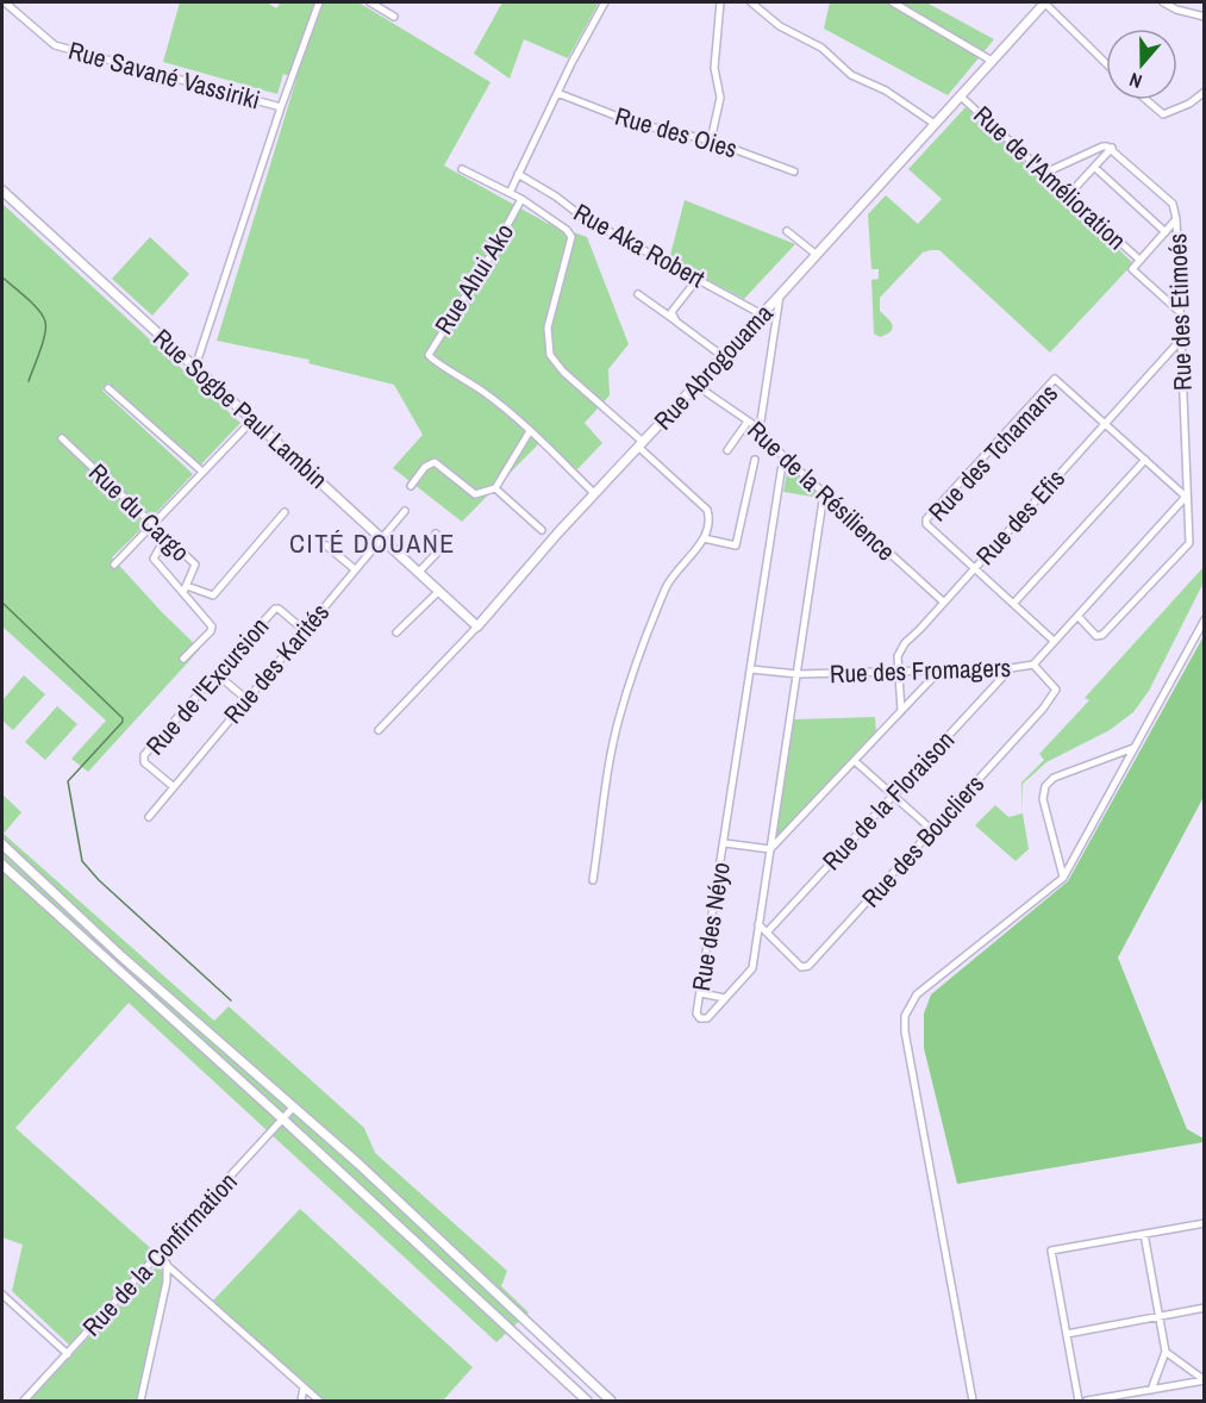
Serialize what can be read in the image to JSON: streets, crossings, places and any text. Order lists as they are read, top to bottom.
{
  "streets": {
    "main road": ["Rue Abrogouama", "Rue Sogbe Paul Lambin"],
    "street": [
      "Rue Savané Vassiriki",
      "Rue des Oies",
      "Rue de l'Amélioration",
      "Rue Aka Robert",
      "Rue Ahui Ako",
      "Rue des Etimoés",
      "Rue des Tchamans",
      "Rue de la Résilience",
      "Rue du Cargo",
      "Rue des Efis",
      "Rue des Karités",
      "Rue des Fromagers",
      "Rue de l'Excursion",
      "Rue de la Floraison",
      "Rue des Boucliers",
      "Rue des Néyo",
      "Rue de la Confirmation"
    ]
  },
  "crossings": [
    ["Rue Savané Vassiriki", "Rue Sogbe Paul Lambin"],
    ["Rue de l'Amélioration", "Rue Abrogouama"],
    ["Rue Aka Robert", "Rue Abrogouama"],
    ["Rue Ahui Ako", "Rue Abrogouama"],
    ["Rue des Etimoés", "Rue des Tchamans"],
    ["Rue des Etimoés", "Rue des Efis"],
    ["Rue des Etimoés", "Rue des Fromagers"],
    ["Rue Abrogouama", "Rue Sogbe Paul Lambin"],
    ["Rue Abrogouama", "Rue de la Résilience"],
    ["Rue Sogbe Paul Lambin", "Rue des Karités"],
    ["Rue des Tchamans", "Rue des Efis"],
    ["Rue des Tchamans", "Rue des Fromagers"],
    ["Rue de la Résilience", "Rue des Efis"],
    ["Rue de la Résilience", "Rue des Néyo"],
    ["Rue des Efis", "Rue des Fromagers"],
    ["Rue des Karités", "Rue de l'Excursion"],
    ["Rue des Fromagers", "Rue de la Floraison"],
    ["Rue des Fromagers", "Rue des Boucliers"],
    ["Rue des Fromagers", "Rue des Néyo"],
    ["Rue de la Floraison", "Rue des Boucliers"],
    ["Rue des Boucliers", "Rue des Néyo"]
  ],
  "districts": ["CITÉ DOUANE"],
  "north": "bottom"
}
